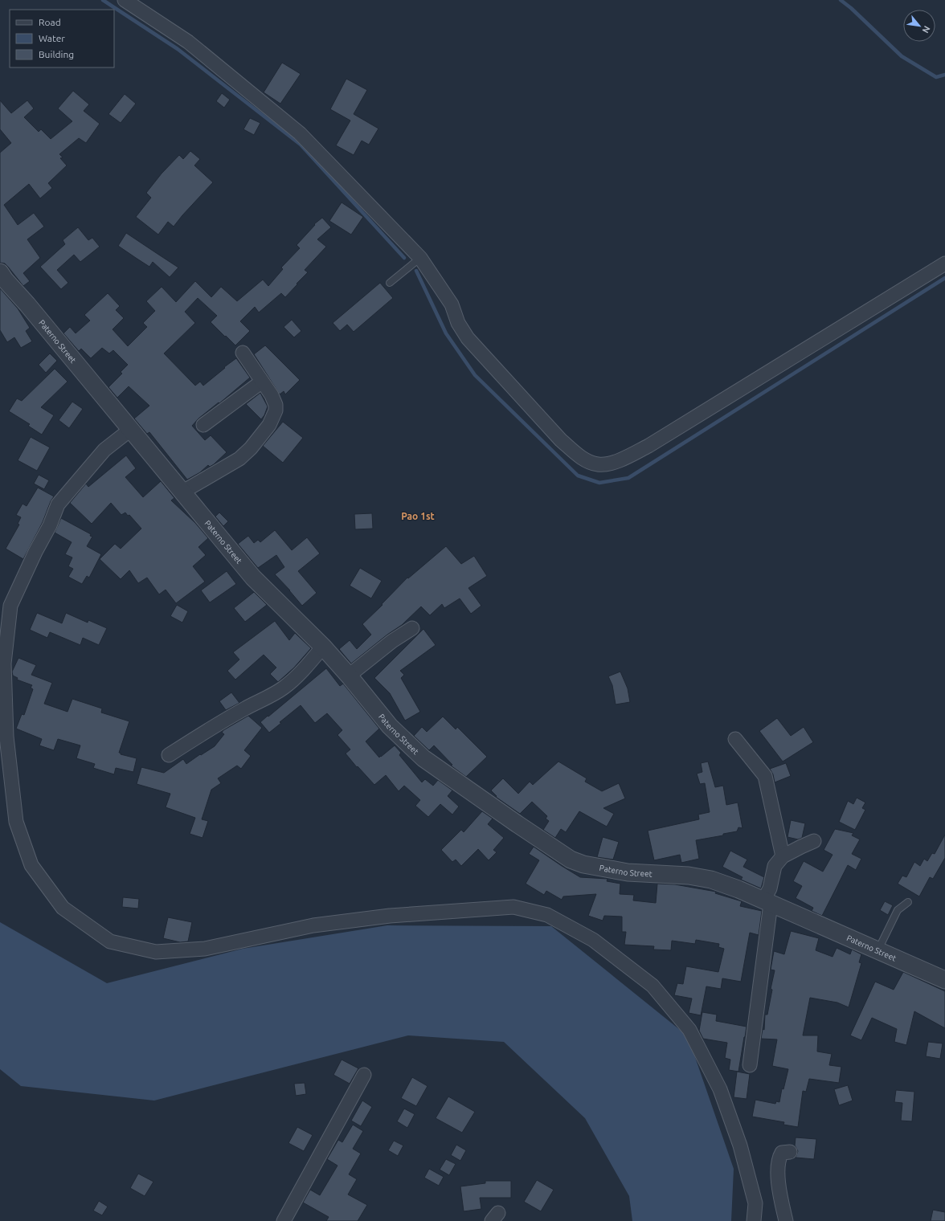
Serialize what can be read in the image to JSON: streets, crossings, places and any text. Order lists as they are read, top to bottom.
{
  "streets": {
    "street": ["Paterno Street"]
  },
  "districts": ["Pao 1st"],
  "legend": ["Road", "Water", "Building"],
  "north": "bottom right"
}
